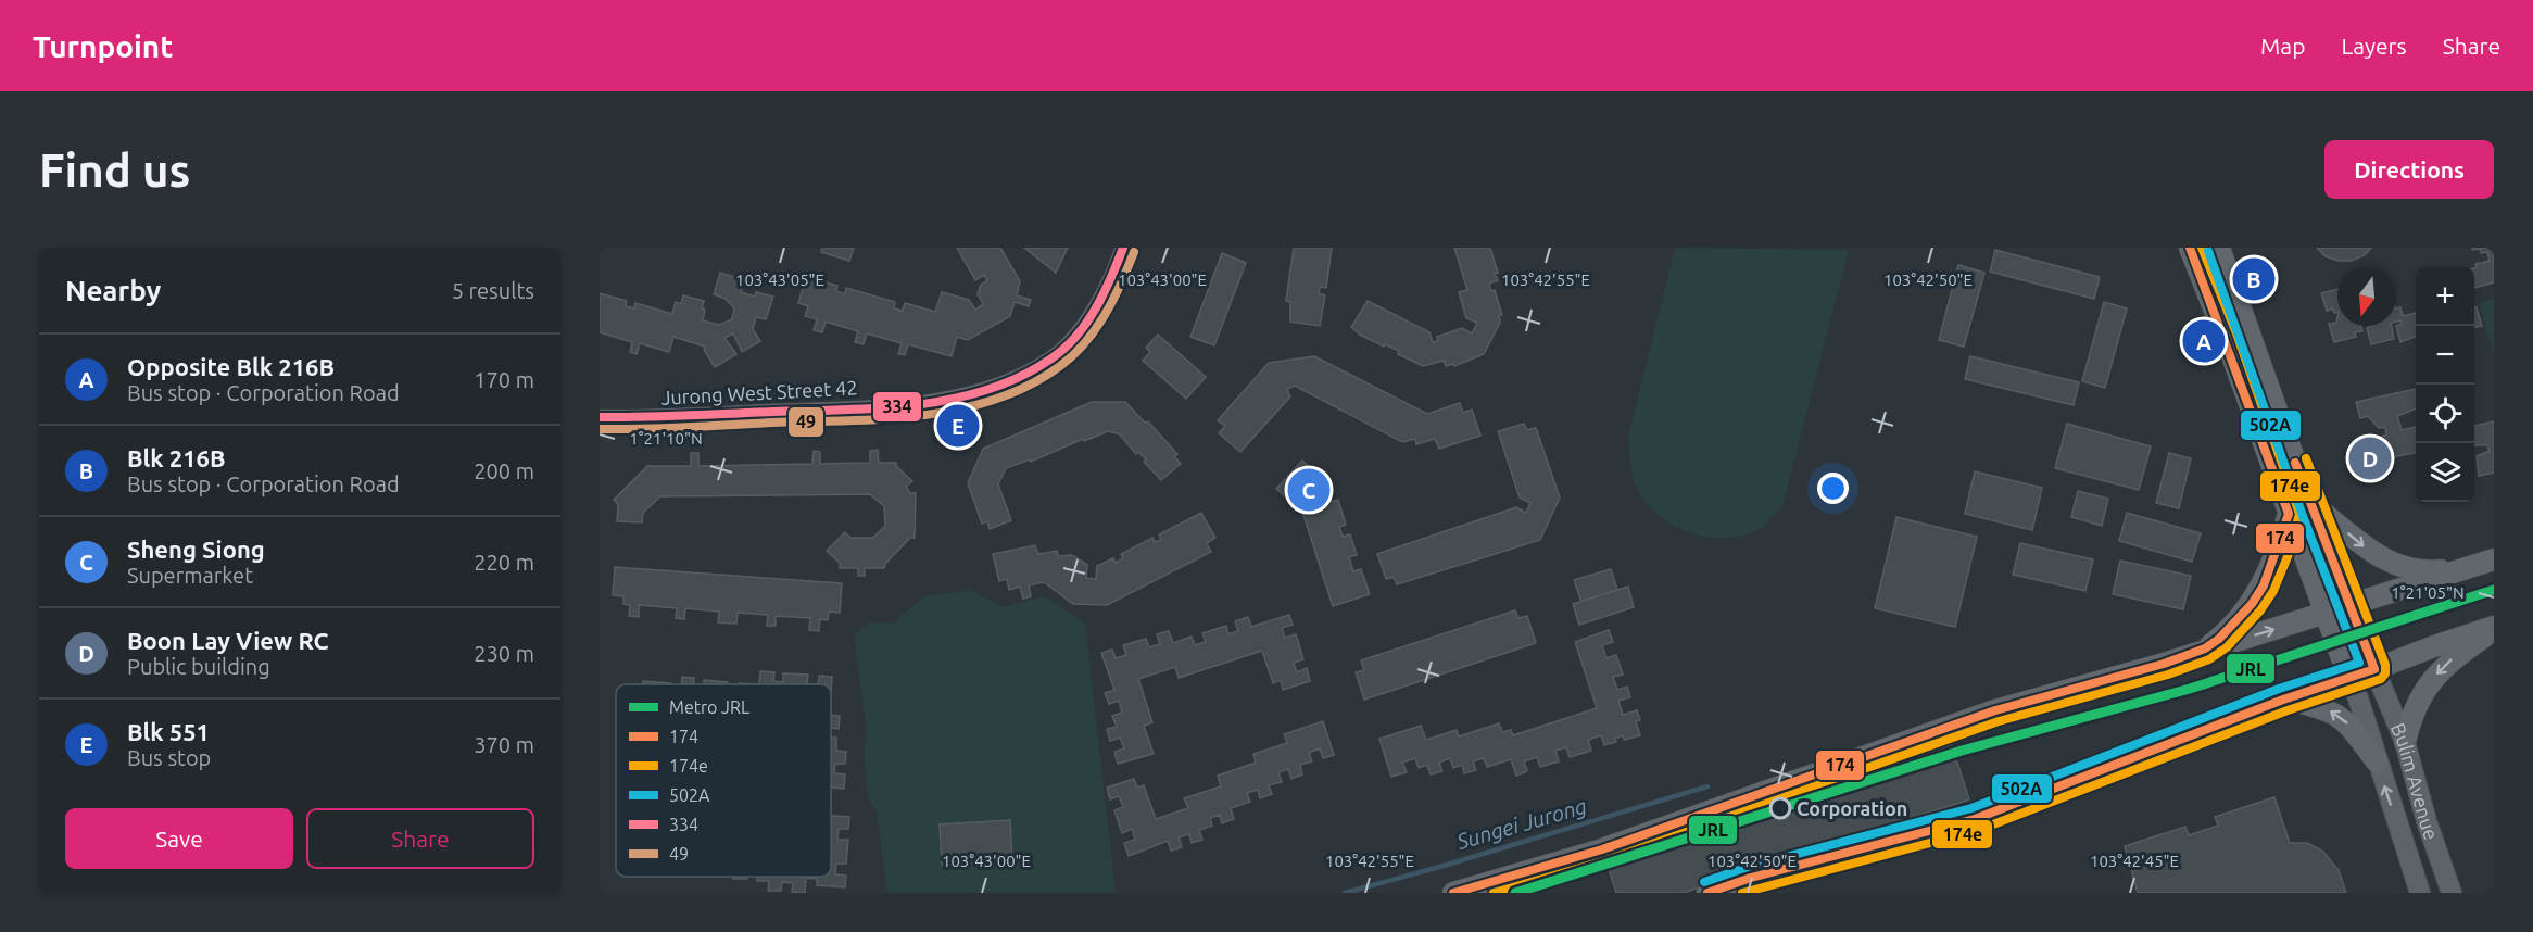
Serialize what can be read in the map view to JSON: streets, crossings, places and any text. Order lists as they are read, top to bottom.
{
  "streets": {
    "street": ["Jurong West Street 42", "Bulim Avenue"]
  },
  "water": ["Sungei Jurong"],
  "places": ["Corporation"],
  "lines": [
    "transit line 174",
    "transit line 174e",
    "transit line 334",
    "transit line 502A",
    "transit line 49",
    "metro line JRL"
  ],
  "legend": [
    "Metro JRL",
    "174",
    "174e",
    "502A",
    "334",
    "49"
  ],
  "north": "bottom",
  "page": {
    "header": "Turnpoint",
    "nav": ["Map", "Layers", "Share"],
    "buttons": [
      "Directions",
      ["Save", "Share"]
    ],
    "title": "Find us",
    "heading": ["Nearby", "5 results"],
    "pins": [
      "B",
      "A",
      "E",
      "D",
      "C"
    ],
    "map_buttons": ["+", "−"],
    "list": [
      {
        "mark": "A",
        "name": "Opposite Blk 216B",
        "note": "Bus stop · Corporation Road",
        "value": "170 m"
      },
      {
        "mark": "B",
        "name": "Blk 216B",
        "note": "Bus stop · Corporation Road",
        "value": "200 m"
      },
      {
        "mark": "C",
        "name": "Sheng Siong",
        "note": "Supermarket",
        "value": "220 m"
      },
      {
        "mark": "D",
        "name": "Boon Lay View RC",
        "note": "Public building",
        "value": "230 m"
      },
      {
        "mark": "E",
        "name": "Blk 551",
        "note": "Bus stop",
        "value": "370 m"
      }
    ]
  },
  "coordinates": [
    "103°43'05\"E",
    "103°43'00\"E",
    "103°42'55\"E",
    "103°42'50\"E",
    "1°21'10\"N",
    "1°21'05\"N",
    "103°42'45\"E"
  ]
}
